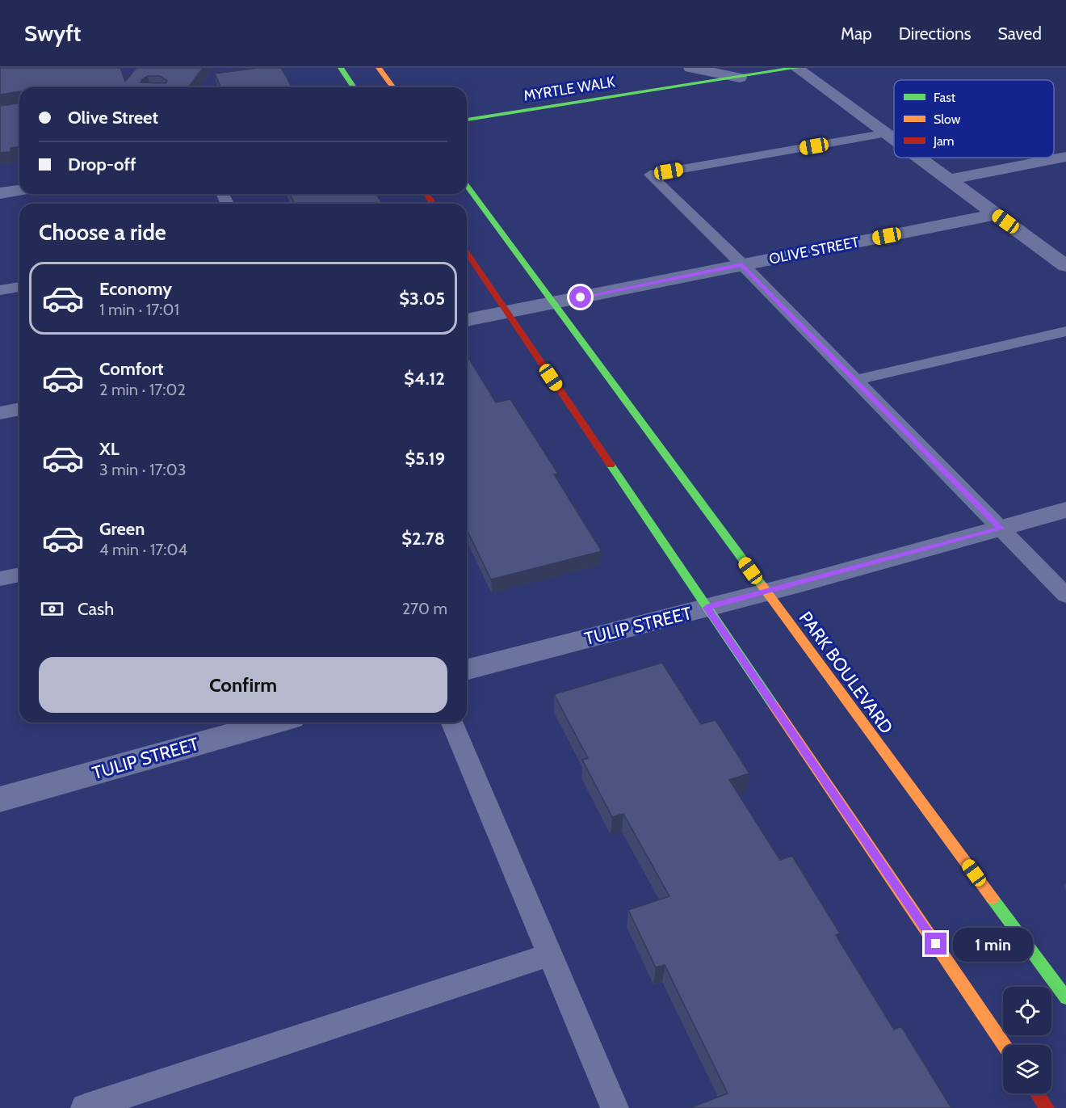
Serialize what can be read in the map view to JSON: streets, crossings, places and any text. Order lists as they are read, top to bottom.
{
  "streets": {
    "street": [
      "MYRTLE WALK",
      "OLIVE STREET",
      "TULIP STREET",
      "PARK BOULEVARD"
    ]
  },
  "crossings": [
    ["OLIVE STREET", "PARK BOULEVARD"],
    ["TULIP STREET", "PARK BOULEVARD"]
  ],
  "legend": ["Fast", "Slow", "Jam"],
  "page": {
    "header": "Swyft",
    "nav": ["Map", "Directions", "Saved"],
    "banner": ["Olive Street", "Drop-off"],
    "heading": "Choose a ride",
    "list": [
      {
        "name": "Economy",
        "note": "1 min · 17:01",
        "value": "$3.05"
      },
      {
        "name": "Comfort",
        "note": "2 min · 17:02",
        "value": "$4.12"
      },
      {
        "name": "XL",
        "note": "3 min · 17:03",
        "value": "$5.19"
      },
      {
        "name": "Green",
        "note": "4 min · 17:04",
        "value": "$2.78"
      }
    ],
    "pay": ["Cash", "270 m"],
    "buttons": "Confirm",
    "bubble": "1 min"
  }
}
